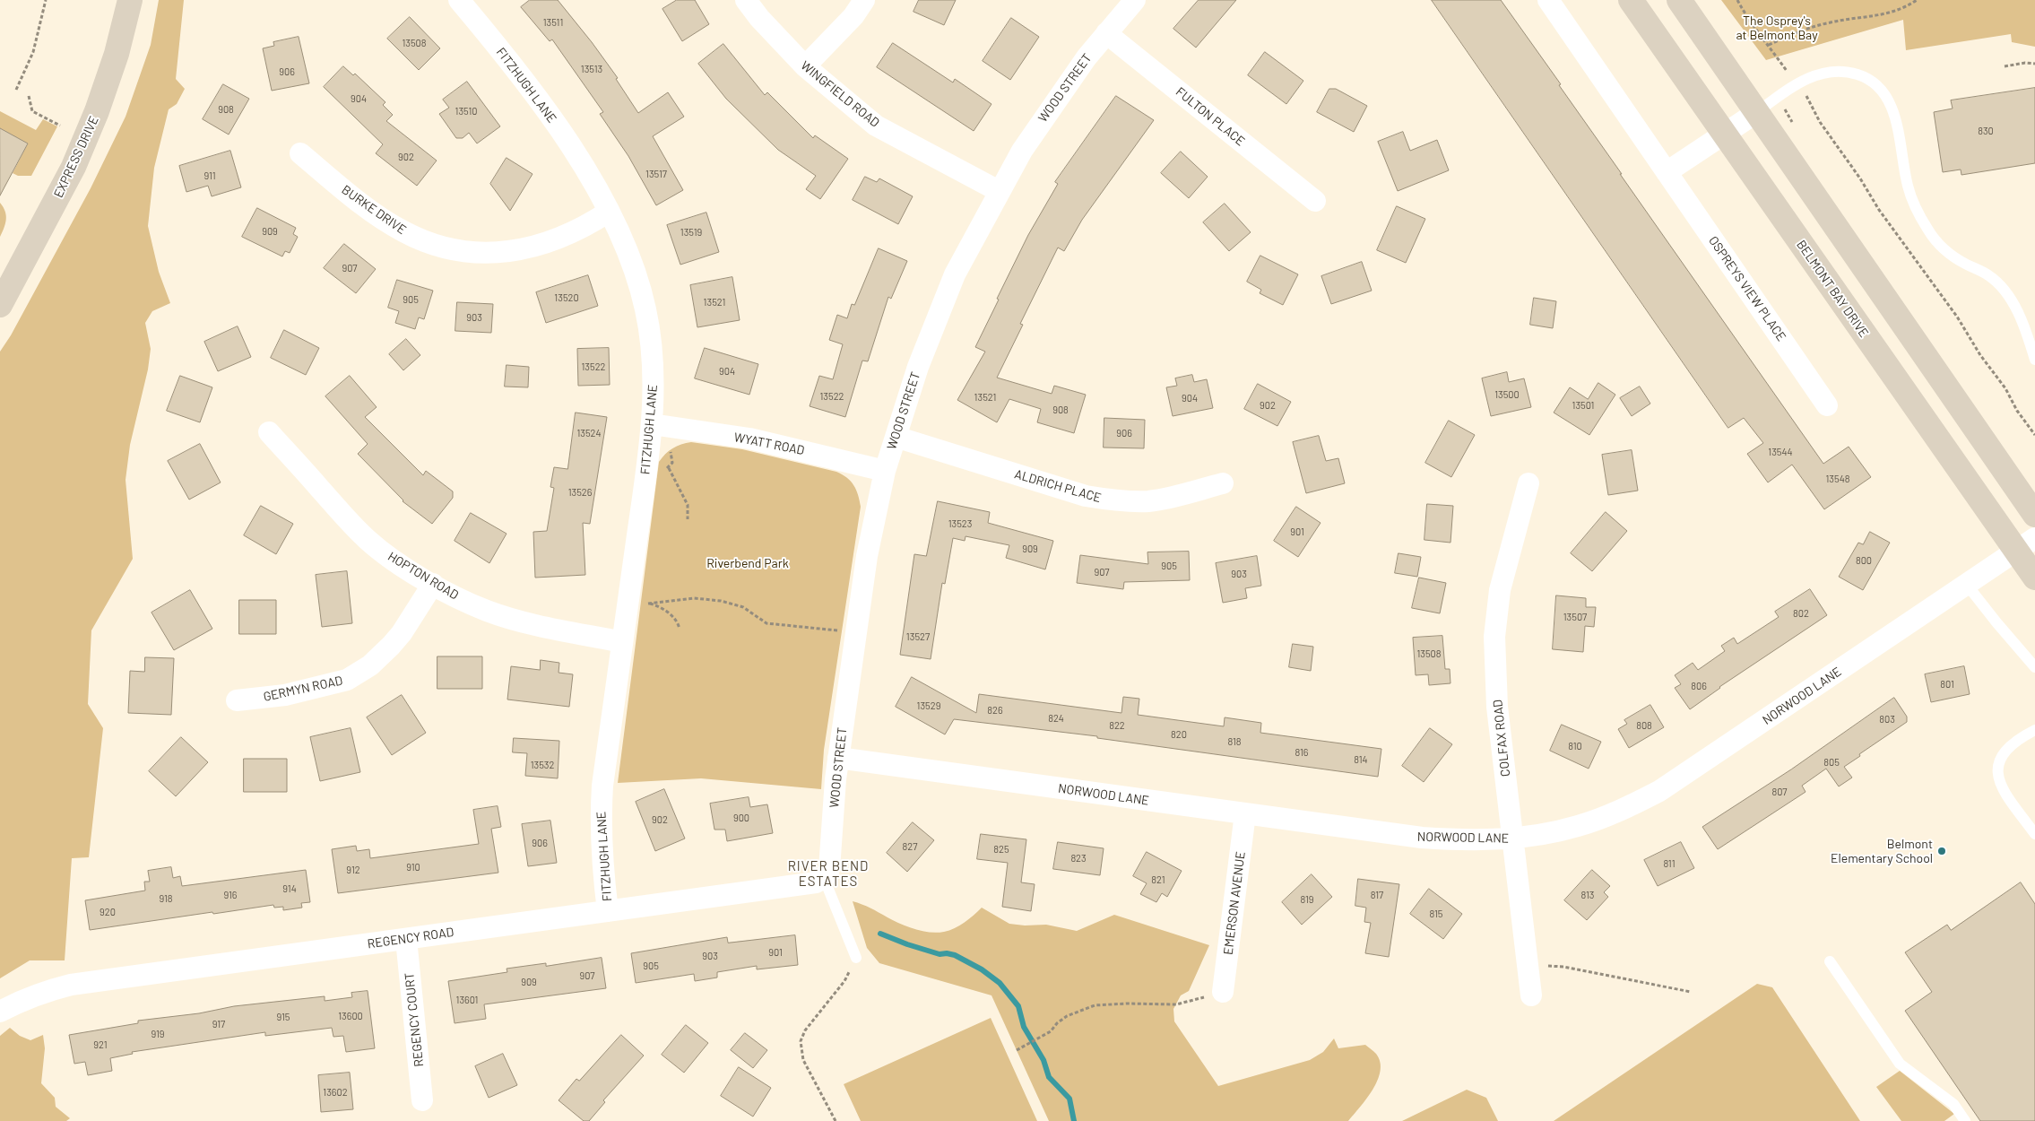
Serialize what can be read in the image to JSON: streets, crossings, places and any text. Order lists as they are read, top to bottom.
{
  "streets": {
    "street": [
      "FITZHUGH LANE",
      "WOOD STREET",
      "WINGFIELD ROAD",
      "FULTON PLACE",
      "EXPRESS DRIVE",
      "BURKE DRIVE",
      "OSPREYS VIEW PLACE",
      "BELMONT BAY DRIVE",
      "WYATT ROAD",
      "ALDRICH PLACE",
      "HOPTON ROAD",
      "GERMYN ROAD",
      "NORWOOD LANE",
      "COLFAX ROAD",
      "EMERSON AVENUE",
      "REGENCY ROAD",
      "REGENCY COURT"
    ]
  },
  "crossings": [
    ["FITZHUGH LANE", "BURKE DRIVE"],
    ["FITZHUGH LANE", "WYATT ROAD"],
    ["FITZHUGH LANE", "HOPTON ROAD"],
    ["FITZHUGH LANE", "REGENCY ROAD"],
    ["WOOD STREET", "WINGFIELD ROAD"],
    ["WOOD STREET", "FULTON PLACE"],
    ["WOOD STREET", "WYATT ROAD"],
    ["WOOD STREET", "ALDRICH PLACE"],
    ["WOOD STREET", "NORWOOD LANE"],
    ["WOOD STREET", "REGENCY ROAD"],
    ["BELMONT BAY DRIVE", "NORWOOD LANE"],
    ["HOPTON ROAD", "GERMYN ROAD"],
    ["NORWOOD LANE", "COLFAX ROAD"],
    ["NORWOOD LANE", "EMERSON AVENUE"],
    ["REGENCY ROAD", "REGENCY COURT"]
  ],
  "districts": ["RIVER BEND ESTATES"],
  "parks": ["The Osprey's at Belmont Bay", "Riverbend Park"],
  "places": ["Belmont Elementary School"],
  "house_numbers": [
    "13511",
    "13508",
    "13513",
    "906",
    "904",
    "908",
    "13510",
    "830",
    "902",
    "13517",
    "911",
    "909",
    "13519",
    "907",
    "13520",
    "905",
    "13521",
    "903",
    "13522",
    "904",
    "13500",
    "13522",
    "13521",
    "904",
    "902",
    "13501",
    "908",
    "13524",
    "906",
    "13544",
    "13548",
    "13526",
    "13523",
    "901",
    "909",
    "800",
    "905",
    "907",
    "903",
    "802",
    "13507",
    "13527",
    "13508",
    "801",
    "806",
    "13529",
    "826",
    "824",
    "803",
    "822",
    "808",
    "820",
    "818",
    "810",
    "816",
    "814",
    "805",
    "13532",
    "807",
    "900",
    "902",
    "906",
    "827",
    "825",
    "823",
    "811",
    "910",
    "912",
    "821",
    "914",
    "916",
    "817",
    "813",
    "918",
    "819",
    "920",
    "815",
    "901",
    "903",
    "905",
    "907",
    "909",
    "13601",
    "13600",
    "915",
    "917",
    "919",
    "921",
    "13602"
  ]
}
